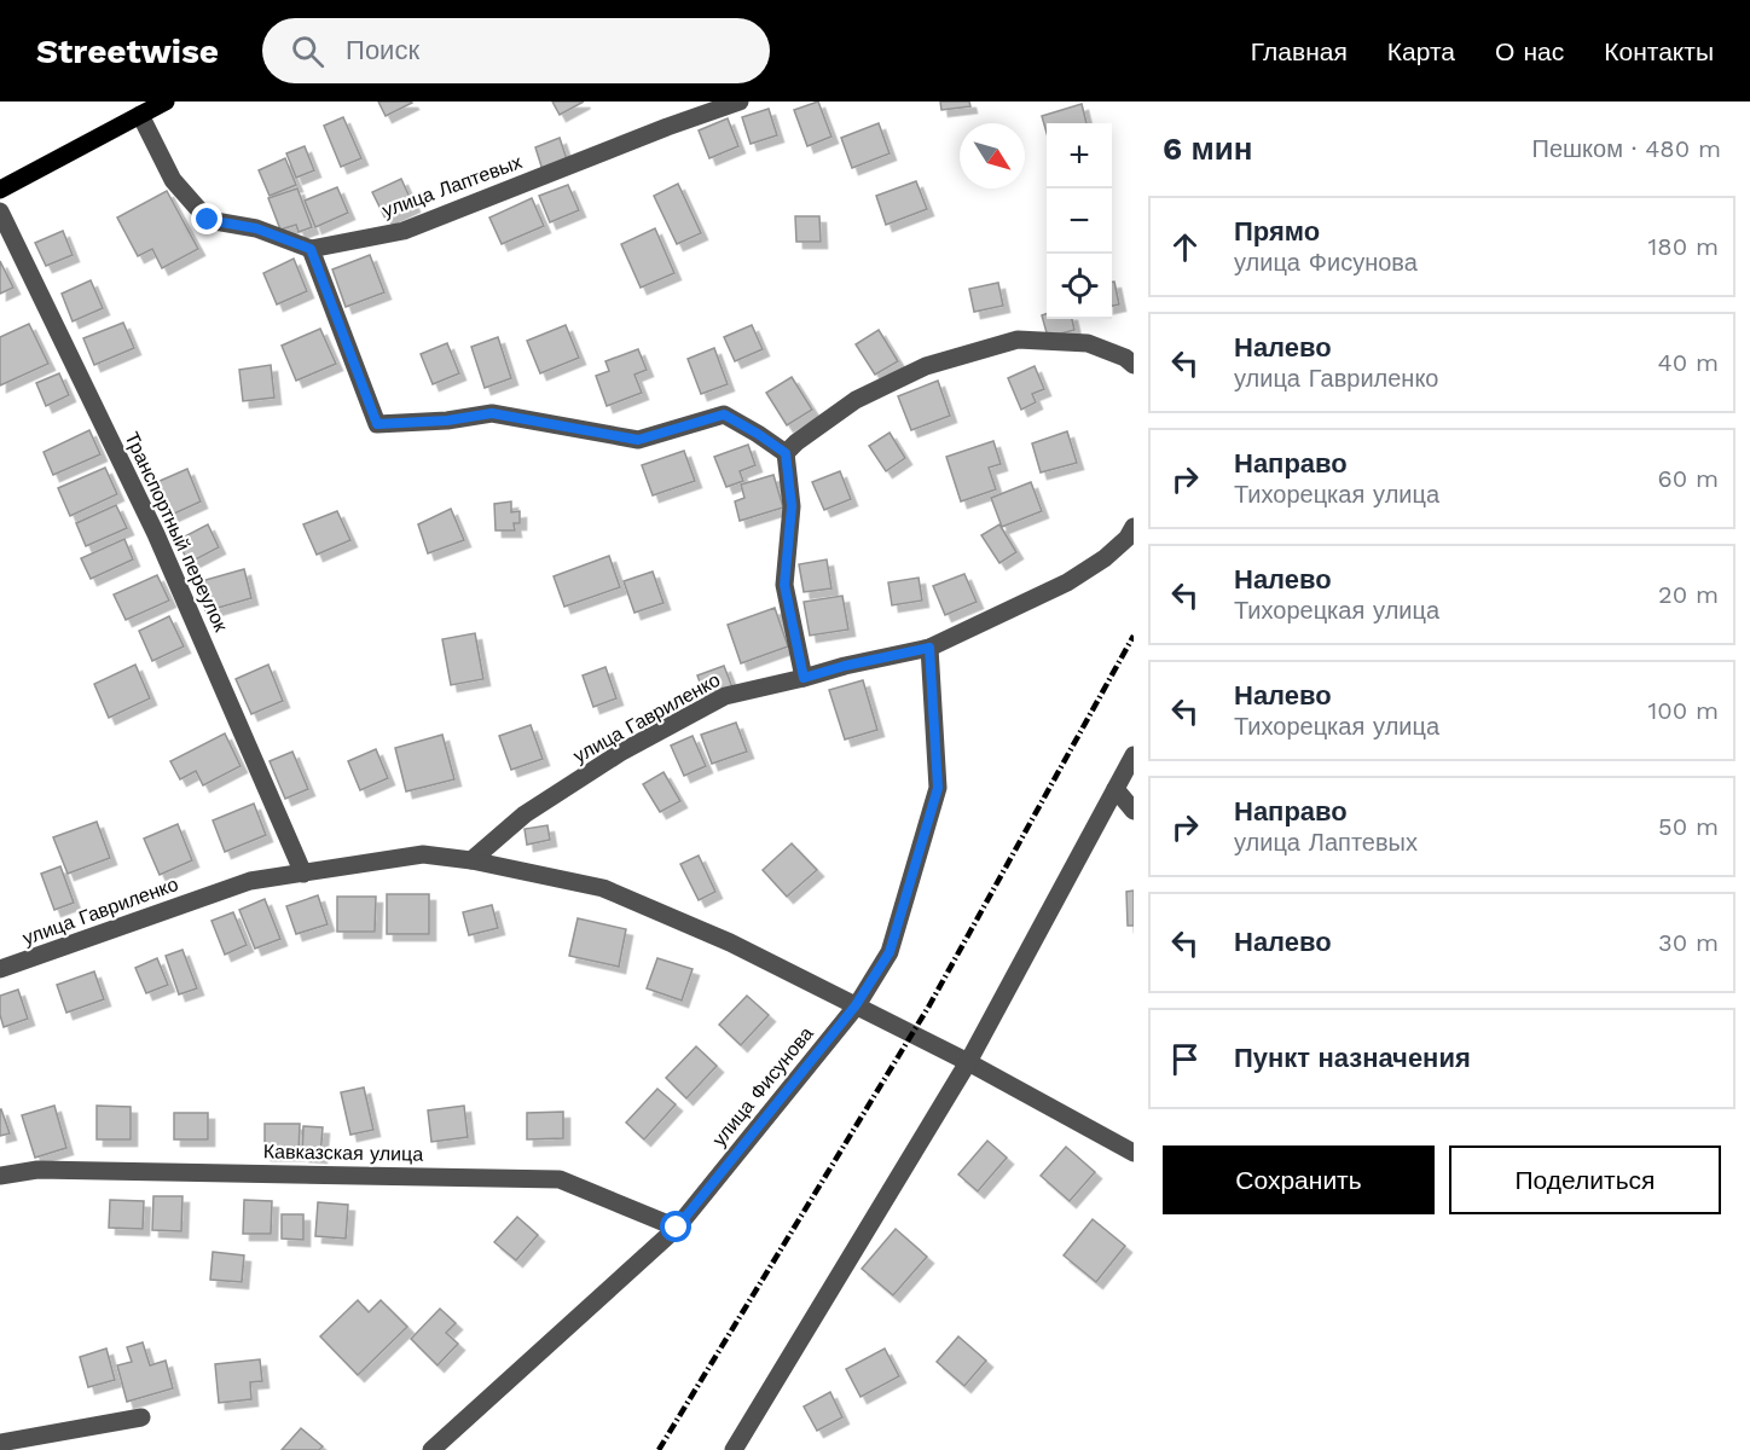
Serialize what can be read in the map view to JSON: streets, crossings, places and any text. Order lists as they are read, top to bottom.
{
  "streets": {
    "street": [
      "улица Лаптевых",
      "Транспортный переулок",
      "улица Гавриленко",
      "улица Фисунова",
      "Кавказская улица"
    ]
  },
  "crossings": [
    ["Транспортный переулок", "улица Гавриленко"],
    ["улица Гавриленко", "улица Фисунова"],
    ["улица Фисунова", "Кавказская улица"]
  ],
  "north": "bottom right",
  "page": {
    "header": "Streetwise",
    "search": "Поиск",
    "nav": [
      "Главная",
      "Карта",
      "О нас",
      "Контакты"
    ],
    "heading": ["6 мин", "Пешком · 480 m"],
    "map_buttons": ["+", "−"],
    "list": [
      ["Прямо", "улица Фисунова", "180 m"],
      ["Налево", "улица Гавриленко", "40 m"],
      ["Направо", "Тихорецкая улица", "60 m"],
      ["Налево", "Тихорецкая улица", "20 m"],
      ["Налево", "Тихорецкая улица", "100 m"],
      ["Направо", "улица Лаптевых", "50 m"],
      ["Налево", "30 m"],
      "Пункт назначения"
    ],
    "buttons": ["Сохранить", "Поделиться"]
  }
}
